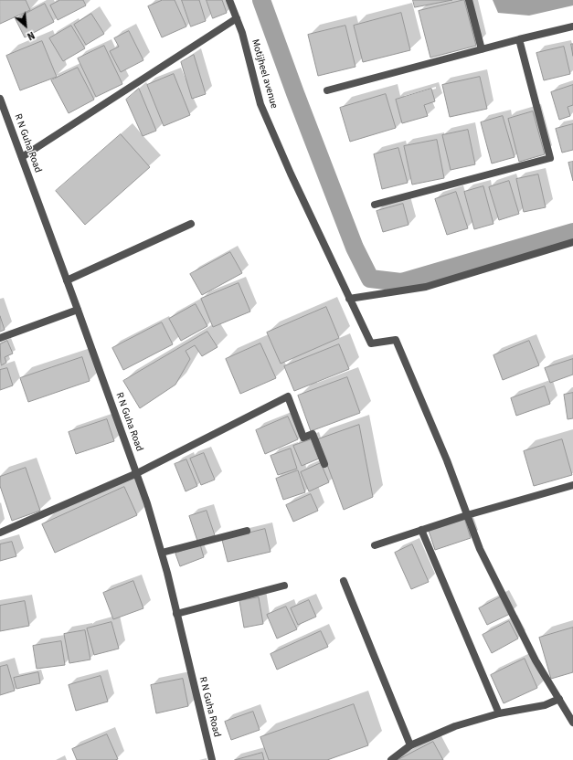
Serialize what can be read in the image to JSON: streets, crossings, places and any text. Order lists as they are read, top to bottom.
{
  "streets": {
    "street": ["Motijheel avenue", "R N Guha Road"]
  },
  "north": "bottom right"
}
